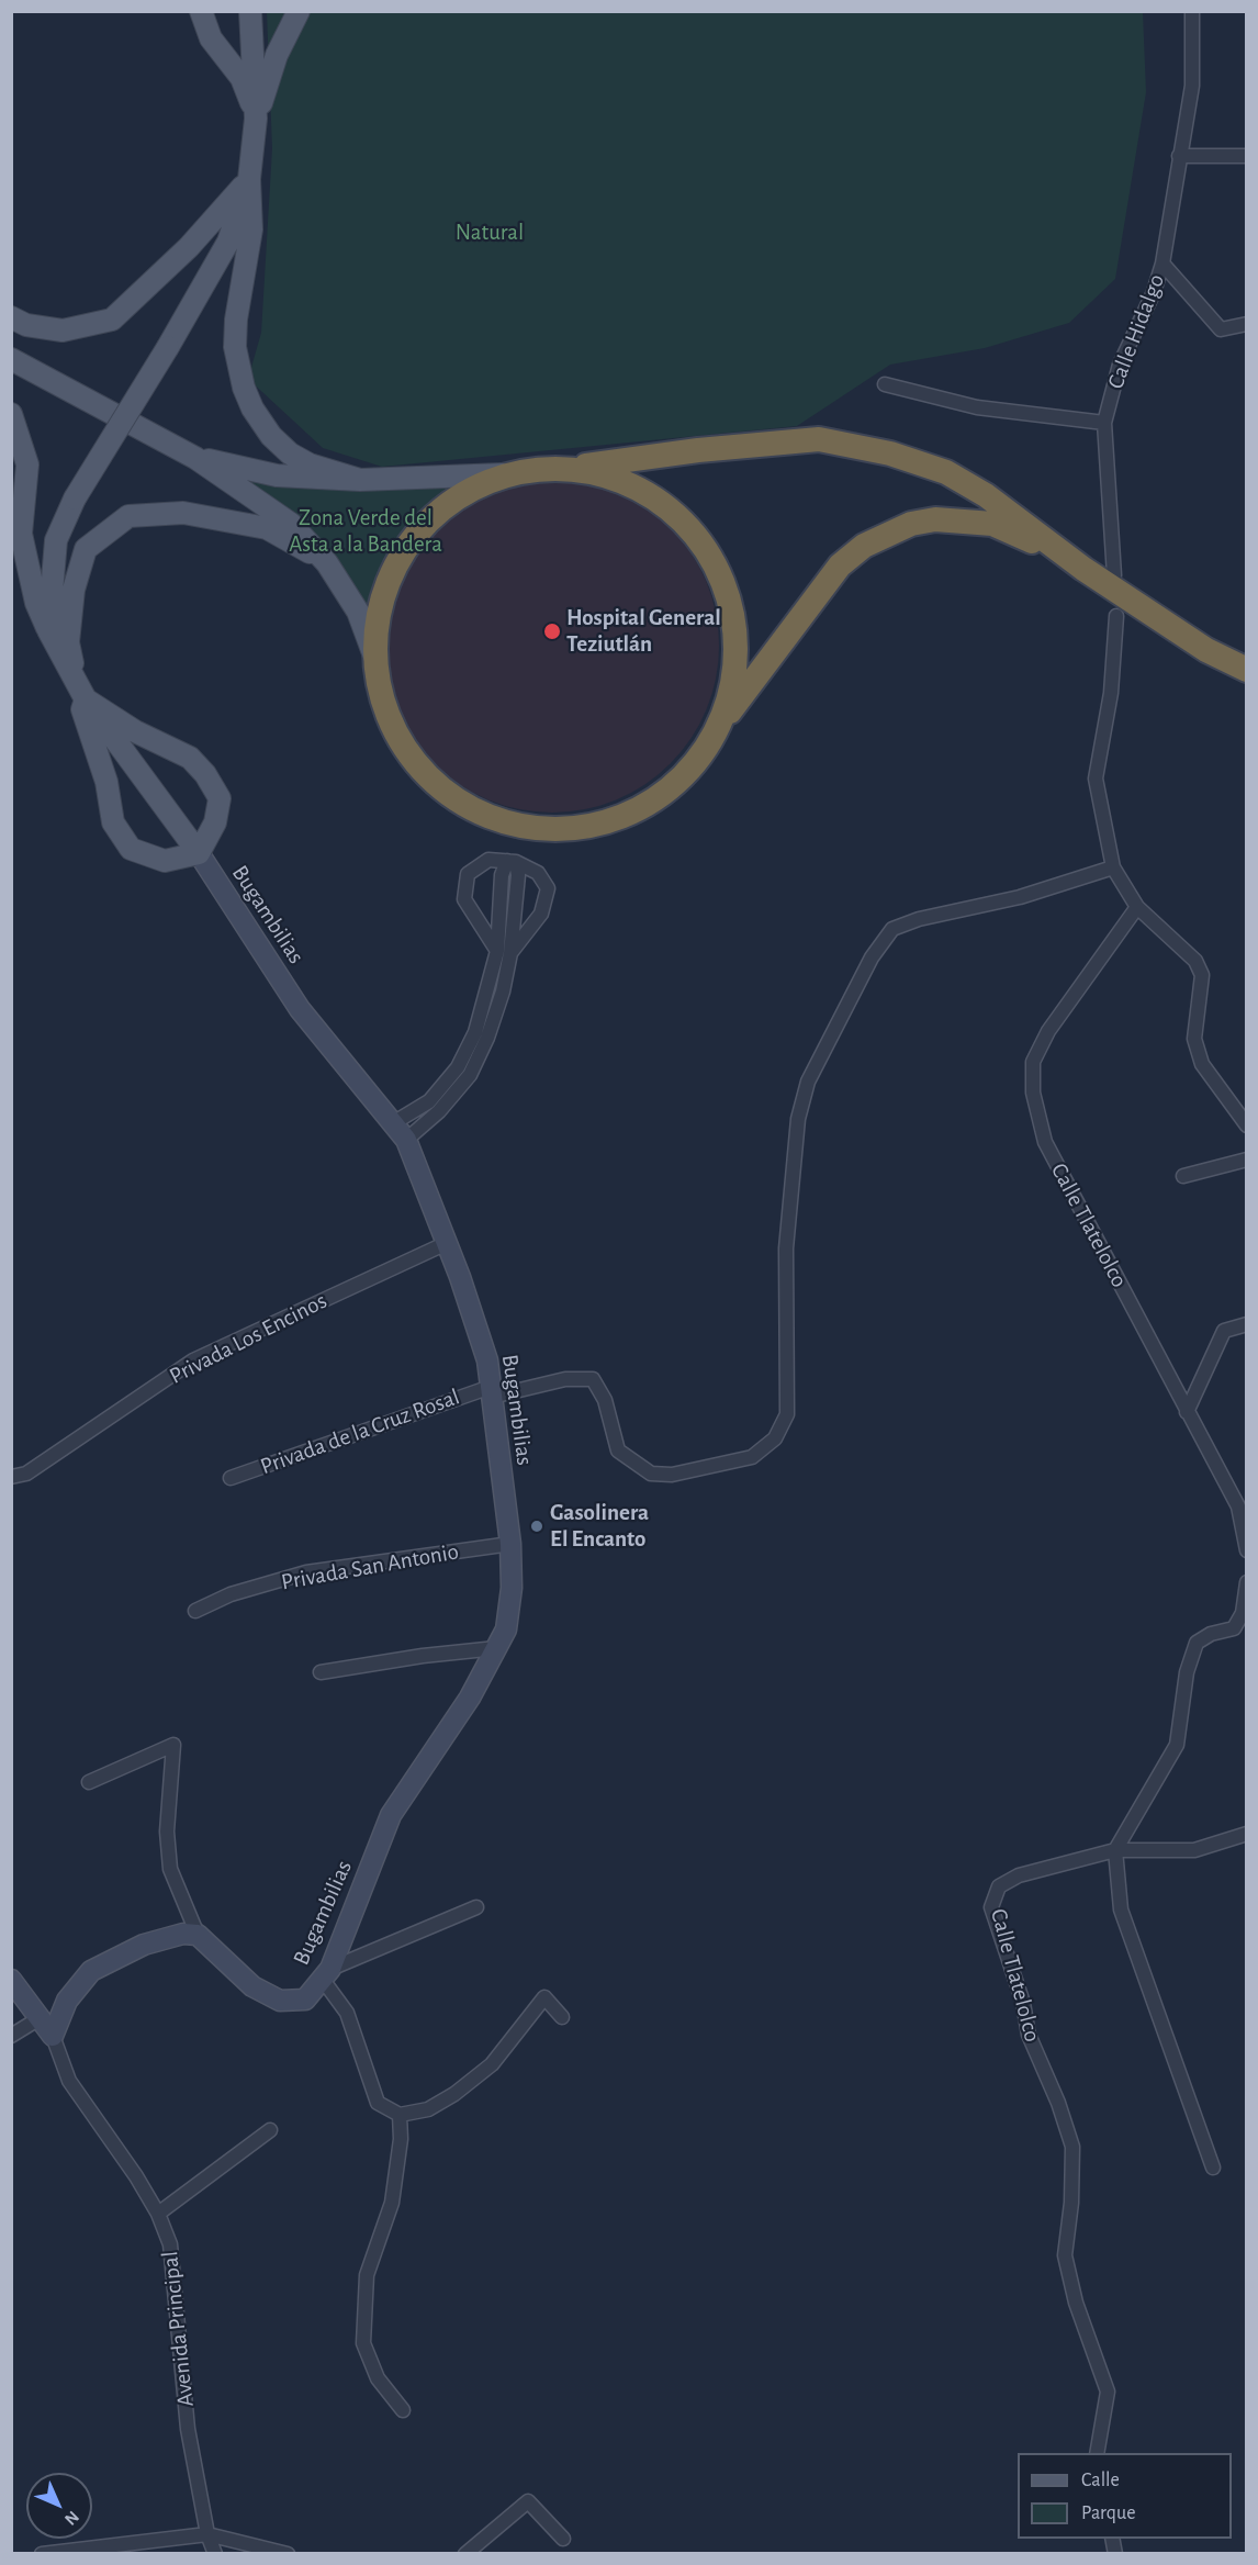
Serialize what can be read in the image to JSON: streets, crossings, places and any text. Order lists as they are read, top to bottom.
{
  "streets": {
    "main road": ["Bugambilias"],
    "street": [
      "Calle Hidalgo",
      "Calle Tlatelolco",
      "Privada Los Encinos",
      "Privada de la Cruz Rosal",
      "Privada San Antonio",
      "Avenida Principal"
    ]
  },
  "crossings": [
    ["Bugambilias", "Privada Los Encinos"],
    ["Bugambilias", "Privada de la Cruz Rosal"],
    ["Bugambilias", "Privada San Antonio"]
  ],
  "parks": ["Natural", "Zona Verde del Asta a la Bandera"],
  "places": ["Hospital General Teziutlán", "Gasolinera El Encanto"],
  "legend": ["Calle", "Parque"],
  "north": "bottom right"
}
